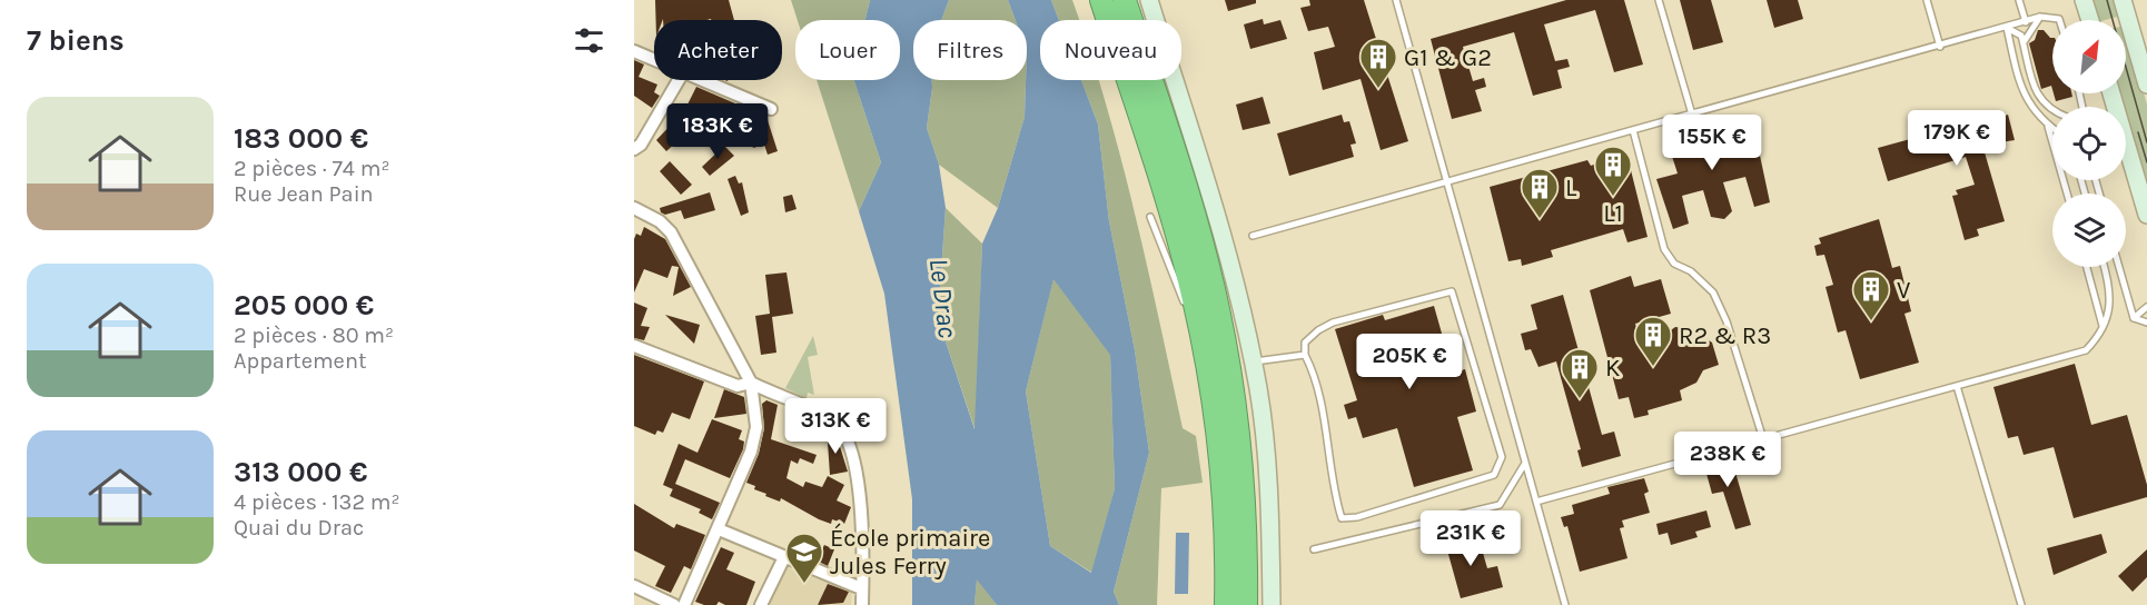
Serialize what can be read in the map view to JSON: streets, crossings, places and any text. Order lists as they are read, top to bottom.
{
  "water": ["Le Drac"],
  "places": {
    "building": [
      "G1 & G2",
      "L1",
      "L",
      "V",
      "R2 & R3",
      "K"
    ],
    "school or university": ["École primaire Jules Ferry"]
  },
  "north": "top right",
  "page": {
    "heading": "7 biens",
    "chip": [
      "Acheter",
      "Louer",
      "Filtres",
      "Nouveau"
    ],
    "list": [
      {
        "name": "183 000 €",
        "note": "2 pièces · 74 m² · Rue Jean Pain"
      },
      {
        "name": "205 000 €",
        "note": "2 pièces · 80 m² · Appartement"
      },
      {
        "name": "313 000 €",
        "note": "4 pièces · 132 m² · Quai du Drac"
      }
    ],
    "price": [
      "183K €",
      "179K €",
      "155K €",
      "205K €",
      "313K €",
      "238K €",
      "231K €"
    ]
  }
}
